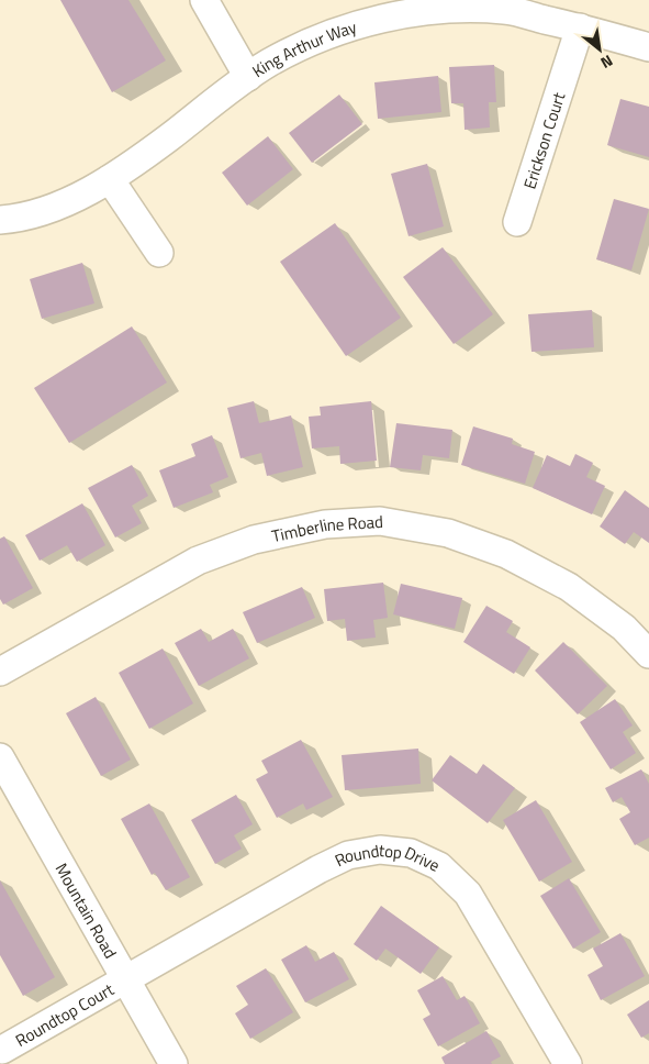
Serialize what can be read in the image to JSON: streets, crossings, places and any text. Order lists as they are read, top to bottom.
{
  "streets": {
    "street": [
      "King Arthur Way",
      "Erickson Court",
      "Timberline Road",
      "Roundtop Drive",
      "Mountain Road",
      "Roundtop Court"
    ]
  },
  "crossings": [
    ["King Arthur Way", "Erickson Court"],
    ["Roundtop Drive", "Mountain Road"],
    ["Roundtop Drive", "Roundtop Court"],
    ["Mountain Road", "Roundtop Court"]
  ],
  "north": "bottom right"
}
